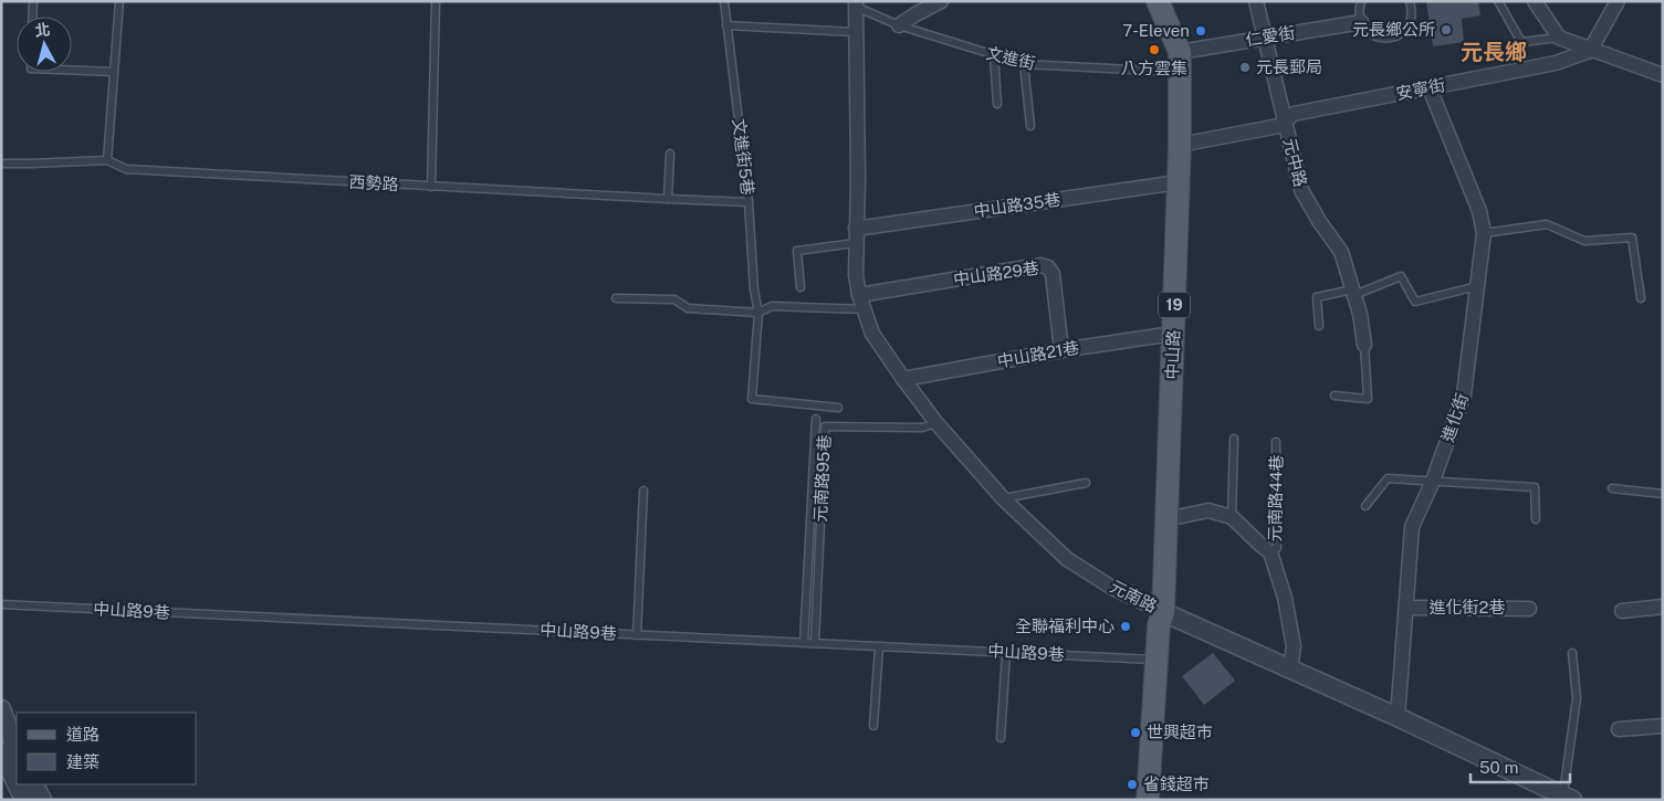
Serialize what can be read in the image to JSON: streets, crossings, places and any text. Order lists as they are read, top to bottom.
{
  "streets": {
    "main road": ["19", "中山路"],
    "street": [
      "仁愛街",
      "安寧街",
      "元中路",
      "中山路35巷",
      "中山路29巷",
      "中山路21巷",
      "進化街",
      "元南路44巷",
      "元南路",
      "進化街2巷"
    ],
    "lane": [
      "文進街",
      "文進街5巷",
      "西勢路",
      "元南路95巷",
      "中山路9巷"
    ]
  },
  "crossings": [
    ["仁愛街", "文進街"],
    ["仁愛街", "元中路"],
    ["仁愛街", "中山路"],
    ["文進街", "中山路"],
    ["安寧街", "元中路"],
    ["安寧街", "中山路"],
    ["安寧街", "進化街"],
    ["文進街5巷", "西勢路"],
    ["中山路35巷", "中山路"],
    ["中山路35巷", "元南路"],
    ["中山路29巷", "中山路21巷"],
    ["中山路29巷", "元南路"],
    ["中山路21巷", "中山路"],
    ["中山路21巷", "元南路"],
    ["中山路", "元南路"],
    ["中山路", "中山路9巷"],
    ["進化街", "元南路"],
    ["進化街", "進化街2巷"],
    ["元南路95巷", "元南路"],
    ["元南路95巷", "中山路9巷"],
    ["元南路44巷", "元南路"]
  ],
  "districts": ["元長鄉"],
  "places": [
    "元長鄉公所",
    "7-Eleven",
    "八方雲集",
    "元長郵局",
    "全聯福利中心",
    "世興超市",
    "省錢超市"
  ],
  "legend": ["道路", "建築"],
  "scale_bar": "50 m",
  "north": "top"
}
